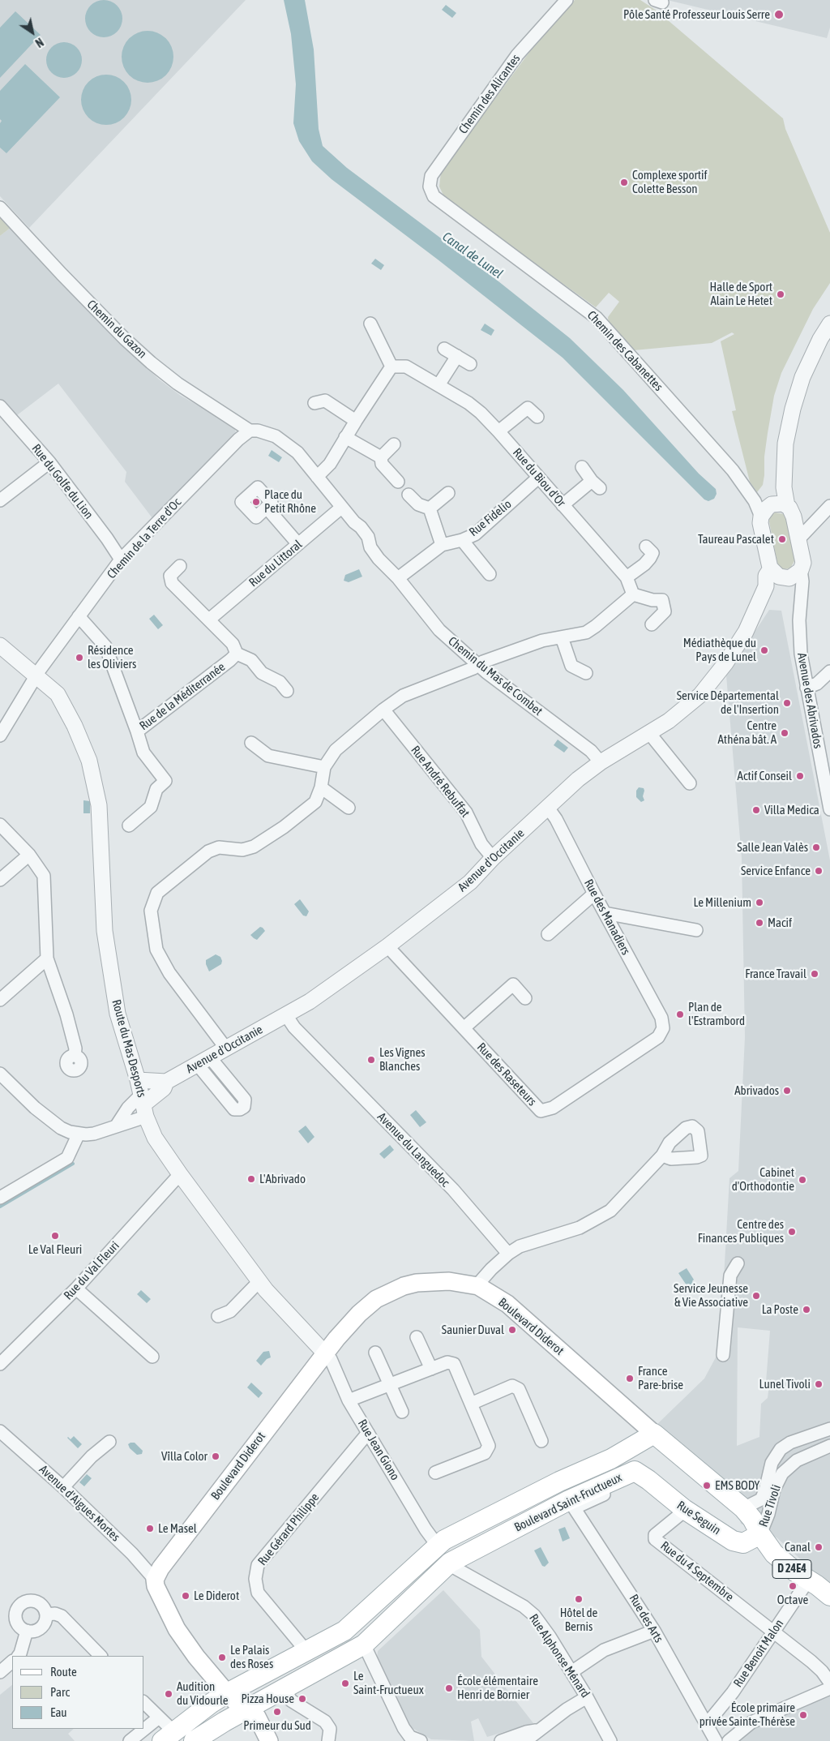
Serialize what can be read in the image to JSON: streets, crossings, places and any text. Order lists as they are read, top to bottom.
{
  "streets": {
    "main road": [
      "Boulevard Diderot",
      "Boulevard Saint-Fructueux",
      "Rue Seguin",
      "D 24E4"
    ],
    "street": [
      "Chemin des Alicantes",
      "Chemin du Gazon",
      "Chemin des Cabanettes",
      "Rue du Biou d'Or",
      "Rue du Golfe du Lion",
      "Rue Fidelio",
      "Chemin de la Terre d'Oc",
      "Rue du Littoral",
      "Chemin du Mas de Combet",
      "Rue de la Méditerranée",
      "Avenue des Abrivados",
      "Rue André Rebuffat",
      "Avenue d'Occitanie",
      "Rue des Manadiers",
      "Route du Mas Desports",
      "Rue des Raseteurs",
      "Avenue du Languedoc",
      "Rue du Val Fleuri",
      "Rue Jean Giono",
      "Avenue d'Aigues Mortes",
      "Rue Tivoli",
      "Rue Gérard Philippe",
      "Rue du 4 Septembre",
      "Rue des Arts",
      "Rue Benoit Malon",
      "Rue Alphonse Ménard"
    ]
  },
  "crossings": [
    ["Chemin des Alicantes", "Chemin des Cabanettes"],
    ["Chemin du Gazon", "Chemin de la Terre d'Oc"],
    ["Chemin du Gazon", "Chemin du Mas de Combet"],
    ["Rue du Biou d'Or", "Rue Fidelio"],
    ["Rue du Golfe du Lion", "Chemin de la Terre d'Oc"],
    ["Rue Fidelio", "Chemin du Mas de Combet"],
    ["Chemin de la Terre d'Oc", "Chemin du Mas de Combet"],
    ["Chemin de la Terre d'Oc", "Rue de la Méditerranée"],
    ["Chemin de la Terre d'Oc", "Route du Mas Desports"],
    ["Rue du Littoral", "Chemin du Mas de Combet"],
    ["Rue du Littoral", "Rue de la Méditerranée"],
    ["Chemin du Mas de Combet", "Avenue d'Occitanie"],
    ["Avenue des Abrivados", "Avenue d'Occitanie"],
    ["Rue André Rebuffat", "Avenue d'Occitanie"],
    ["Avenue d'Occitanie", "Rue des Manadiers"],
    ["Avenue d'Occitanie", "Route du Mas Desports"],
    ["Avenue d'Occitanie", "Rue des Raseteurs"],
    ["Avenue d'Occitanie", "Avenue du Languedoc"],
    ["Rue des Manadiers", "Rue des Raseteurs"],
    ["Route du Mas Desports", "Rue du Val Fleuri"],
    ["Route du Mas Desports", "Boulevard Diderot"],
    ["Route du Mas Desports", "Rue Jean Giono"],
    ["Boulevard Diderot", "Rue Jean Giono"],
    ["Boulevard Diderot", "Boulevard Saint-Fructueux"],
    ["Boulevard Diderot", "Avenue d'Aigues Mortes"],
    ["Boulevard Diderot", "Rue Tivoli"],
    ["Boulevard Diderot", "Rue Seguin"],
    ["Boulevard Diderot", "D 24E4"],
    ["Rue Jean Giono", "Boulevard Saint-Fructueux"],
    ["Rue Jean Giono", "Rue Gérard Philippe"],
    ["Boulevard Saint-Fructueux", "Rue Seguin"],
    ["Boulevard Saint-Fructueux", "Rue Gérard Philippe"],
    ["Boulevard Saint-Fructueux", "Rue des Arts"],
    ["Boulevard Saint-Fructueux", "Rue Alphonse Ménard"],
    ["Rue Tivoli", "Rue Seguin"],
    ["Rue Tivoli", "D 24E4"],
    ["Rue Seguin", "D 24E4"],
    ["Rue Seguin", "Rue du 4 Septembre"],
    ["D 24E4", "Rue Benoit Malon"],
    ["Rue du 4 Septembre", "Rue Benoit Malon"],
    ["Rue des Arts", "Rue Benoit Malon"]
  ],
  "water": ["Canal de Lunel"],
  "places": [
    "Pôle Santé Professeur Louis Serre",
    "Complexe sportif Colette Besson",
    "Halle de Sport Alain Le Hetet",
    "Place du Petit Rhône",
    "Taureau Pascalet",
    "Médiathèque du Pays de Lunel",
    "Résidence les Oliviers",
    "Service Départemental de l'Insertion",
    "Centre Athéna bât. A",
    "Actif Conseil",
    "Villa Medica",
    "Salle Jean Valès",
    "Service Enfance",
    "Le Millenium",
    "Macif",
    "France Travail",
    "Plan de l'Estrambord",
    "Les Vignes Blanches",
    "Abrivados",
    "L'Abrivado",
    "Cabinet d'Orthodontie",
    "Centre des Finances Publiques",
    "Le Val Fleuri",
    "Service Jeunesse & Vie Associative",
    "La Poste",
    "Saunier Duval",
    "France Pare-brise",
    "Lunel Tivoli",
    "Vîlla Color",
    "EMS BODY",
    "Le Masel",
    "Canal",
    "Octave",
    "Le Diderot",
    "Hôtel de Bernis",
    "Le Palais des Roses",
    "Le Saint-Fructueux",
    "École élémentaire Henri de Bornier",
    "Audition du Vidourle",
    "Pizza House",
    "Primeur du Sud",
    "École primaire privée Sainte-Thérèse"
  ],
  "legend": ["Route", "Parc", "Eau"],
  "north": "bottom right"
}
